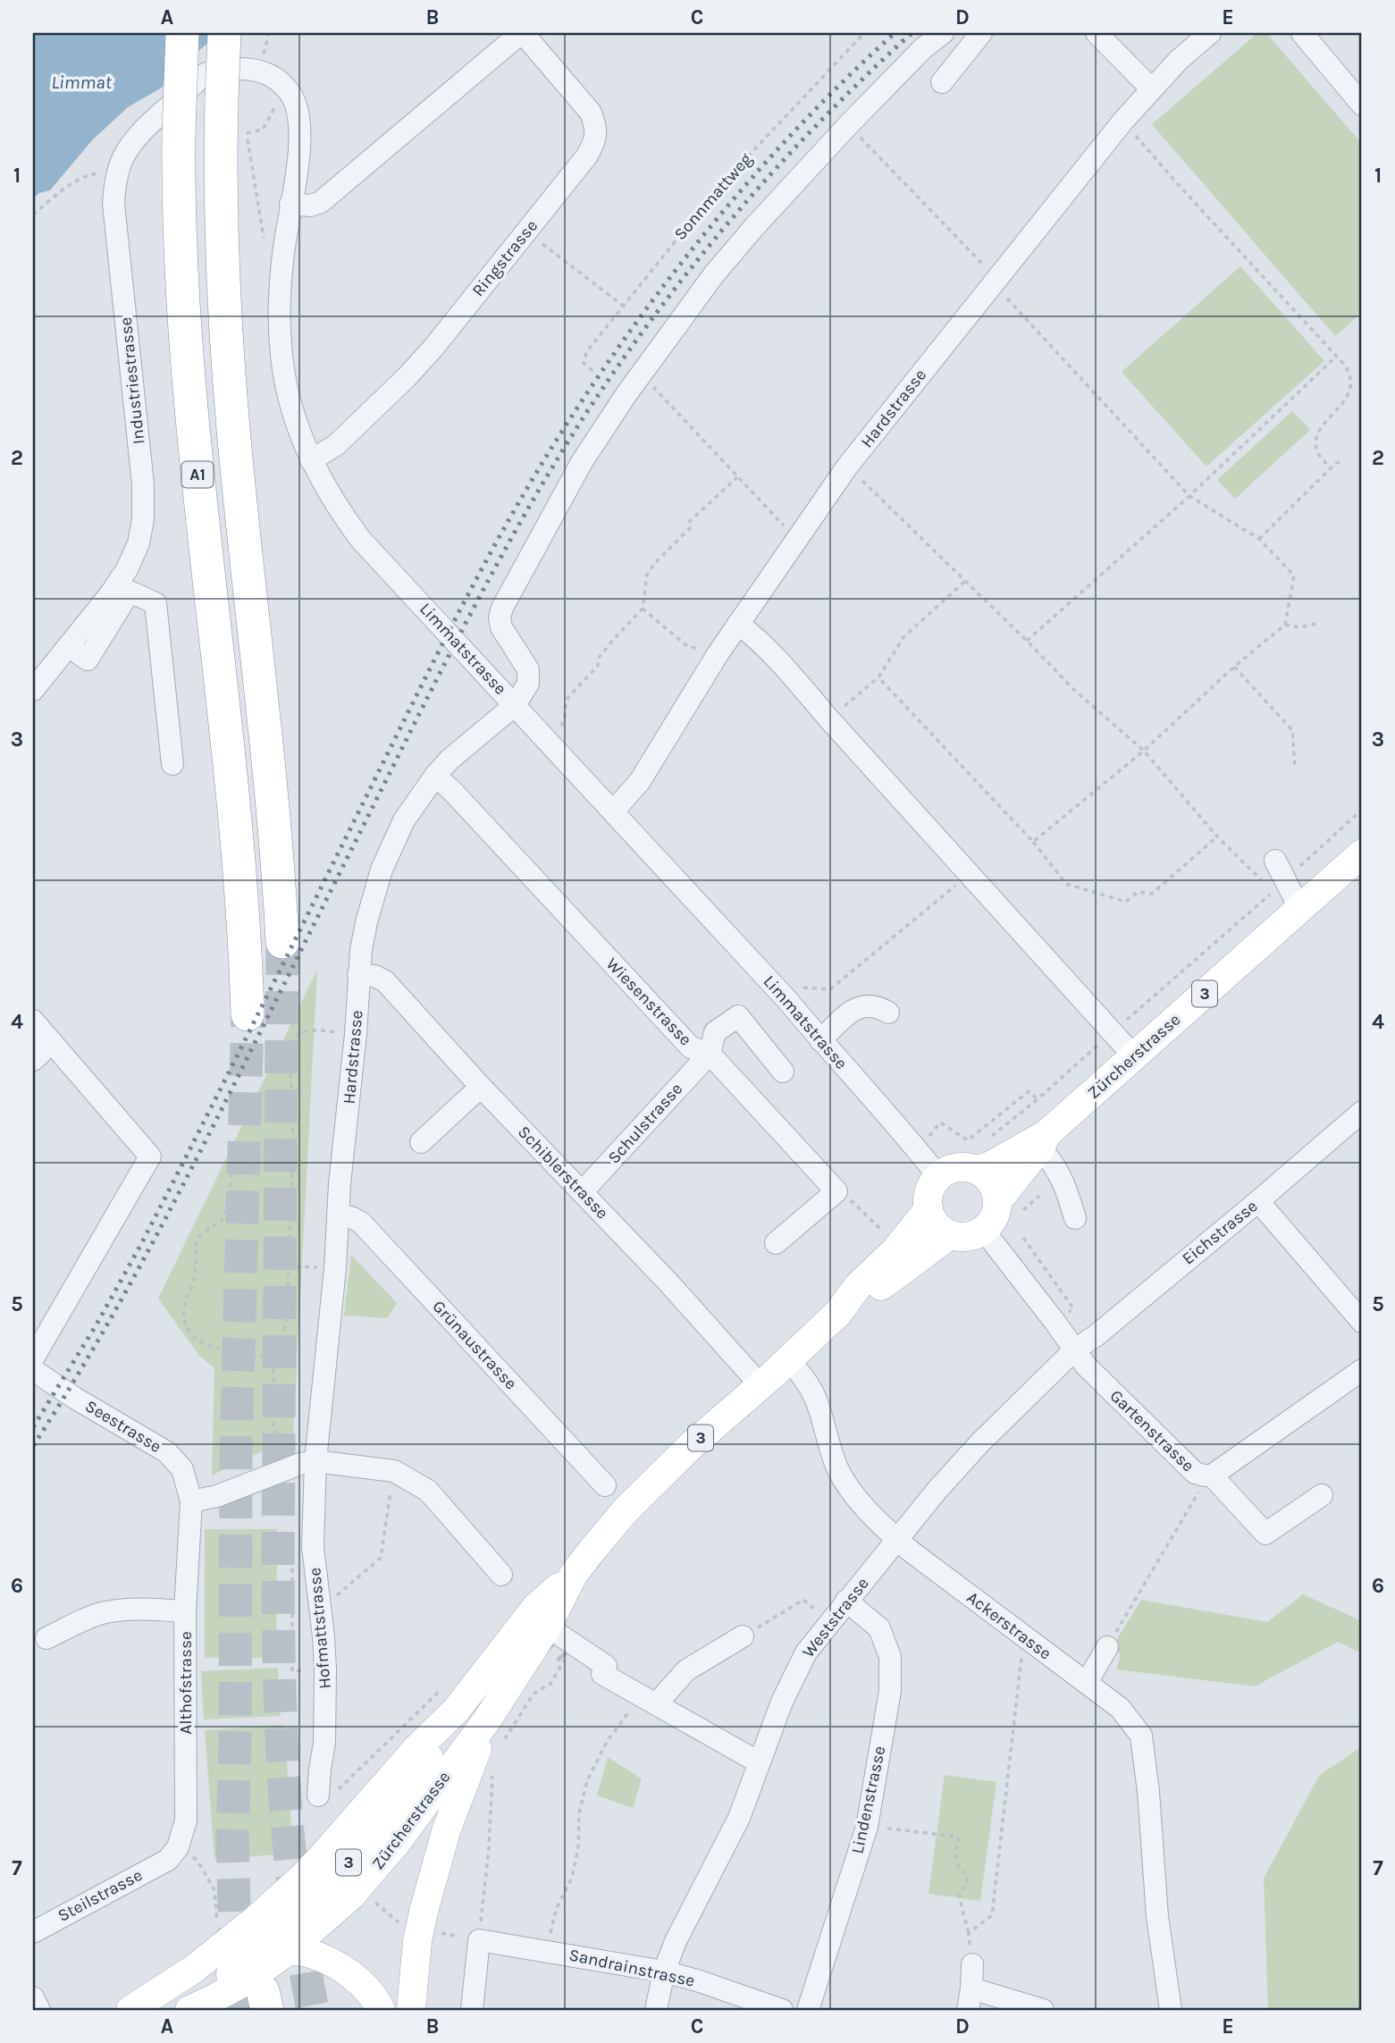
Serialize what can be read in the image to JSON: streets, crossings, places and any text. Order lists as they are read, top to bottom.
{
  "streets": {
    "highway": ["A1"],
    "main road": ["3", "Zürcherstrasse"],
    "street": [
      "Ringstrasse",
      "Industriestrasse",
      "Hardstrasse",
      "Limmatstrasse",
      "Wiesenstrasse",
      "Schulstrasse",
      "Schiblerstrasse",
      "Eichstrasse",
      "Grünaustrasse",
      "Seestrasse",
      "Gartenstrasse",
      "Weststrasse",
      "Ackerstrasse",
      "Hofmattstrasse",
      "Althofstrasse",
      "Lindenstrasse",
      "Steilstrasse",
      "Sandrainstrasse"
    ],
    "path": ["Sonnmattweg"]
  },
  "crossings": [
    ["Ringstrasse", "Limmatstrasse"],
    ["Industriestrasse", "A1"],
    ["Hardstrasse", "Limmatstrasse"],
    ["Hardstrasse", "Wiesenstrasse"],
    ["Hardstrasse", "Schiblerstrasse"],
    ["Hardstrasse", "Grünaustrasse"],
    ["Hardstrasse", "Hofmattstrasse"],
    ["Limmatstrasse", "Zürcherstrasse"],
    ["Limmatstrasse", "Gartenstrasse"],
    ["3", "Zürcherstrasse"],
    ["Wiesenstrasse", "Schulstrasse"],
    ["Zürcherstrasse", "Schiblerstrasse"],
    ["Zürcherstrasse", "Gartenstrasse"],
    ["Zürcherstrasse", "Ackerstrasse"],
    ["Schulstrasse", "Schiblerstrasse"],
    ["Eichstrasse", "Gartenstrasse"],
    ["Eichstrasse", "Weststrasse"],
    ["Seestrasse", "Althofstrasse"],
    ["Gartenstrasse", "Weststrasse"],
    ["Weststrasse", "Ackerstrasse"],
    ["Weststrasse", "Lindenstrasse"],
    ["Weststrasse", "Sandrainstrasse"],
    ["Althofstrasse", "Steilstrasse"]
  ],
  "water": ["Limmat"],
  "grid": {
    "columns": [
      "A",
      "B",
      "C",
      "D",
      "E"
    ],
    "rows": [
      "1",
      "2",
      "3",
      "4",
      "5",
      "6",
      "7"
    ]
  }
}
